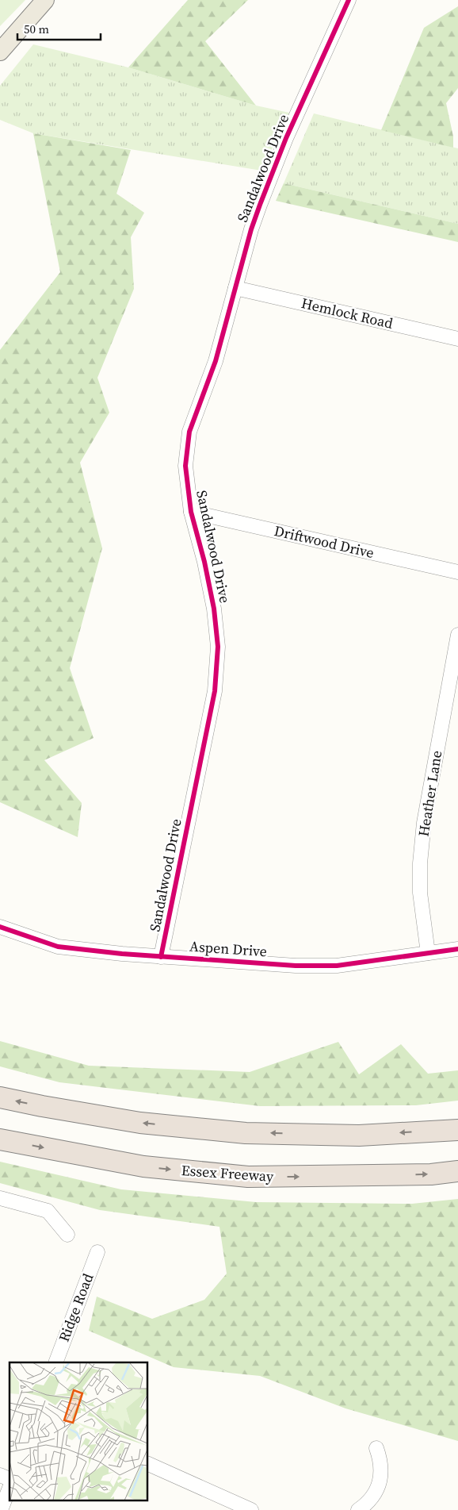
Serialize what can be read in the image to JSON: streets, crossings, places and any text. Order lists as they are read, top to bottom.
{
  "streets": {
    "highway": ["Essex Freeway"],
    "street": [
      "Sandalwood Drive",
      "Hemlock Road",
      "Driftwood Drive",
      "Heather Lane",
      "Aspen Drive",
      "Ridge Road"
    ]
  },
  "crossings": [
    ["Sandalwood Drive", "Hemlock Road"],
    ["Sandalwood Drive", "Driftwood Drive"],
    ["Sandalwood Drive", "Aspen Drive"],
    ["Heather Lane", "Aspen Drive"]
  ],
  "scale_bar": "50 m"
}
